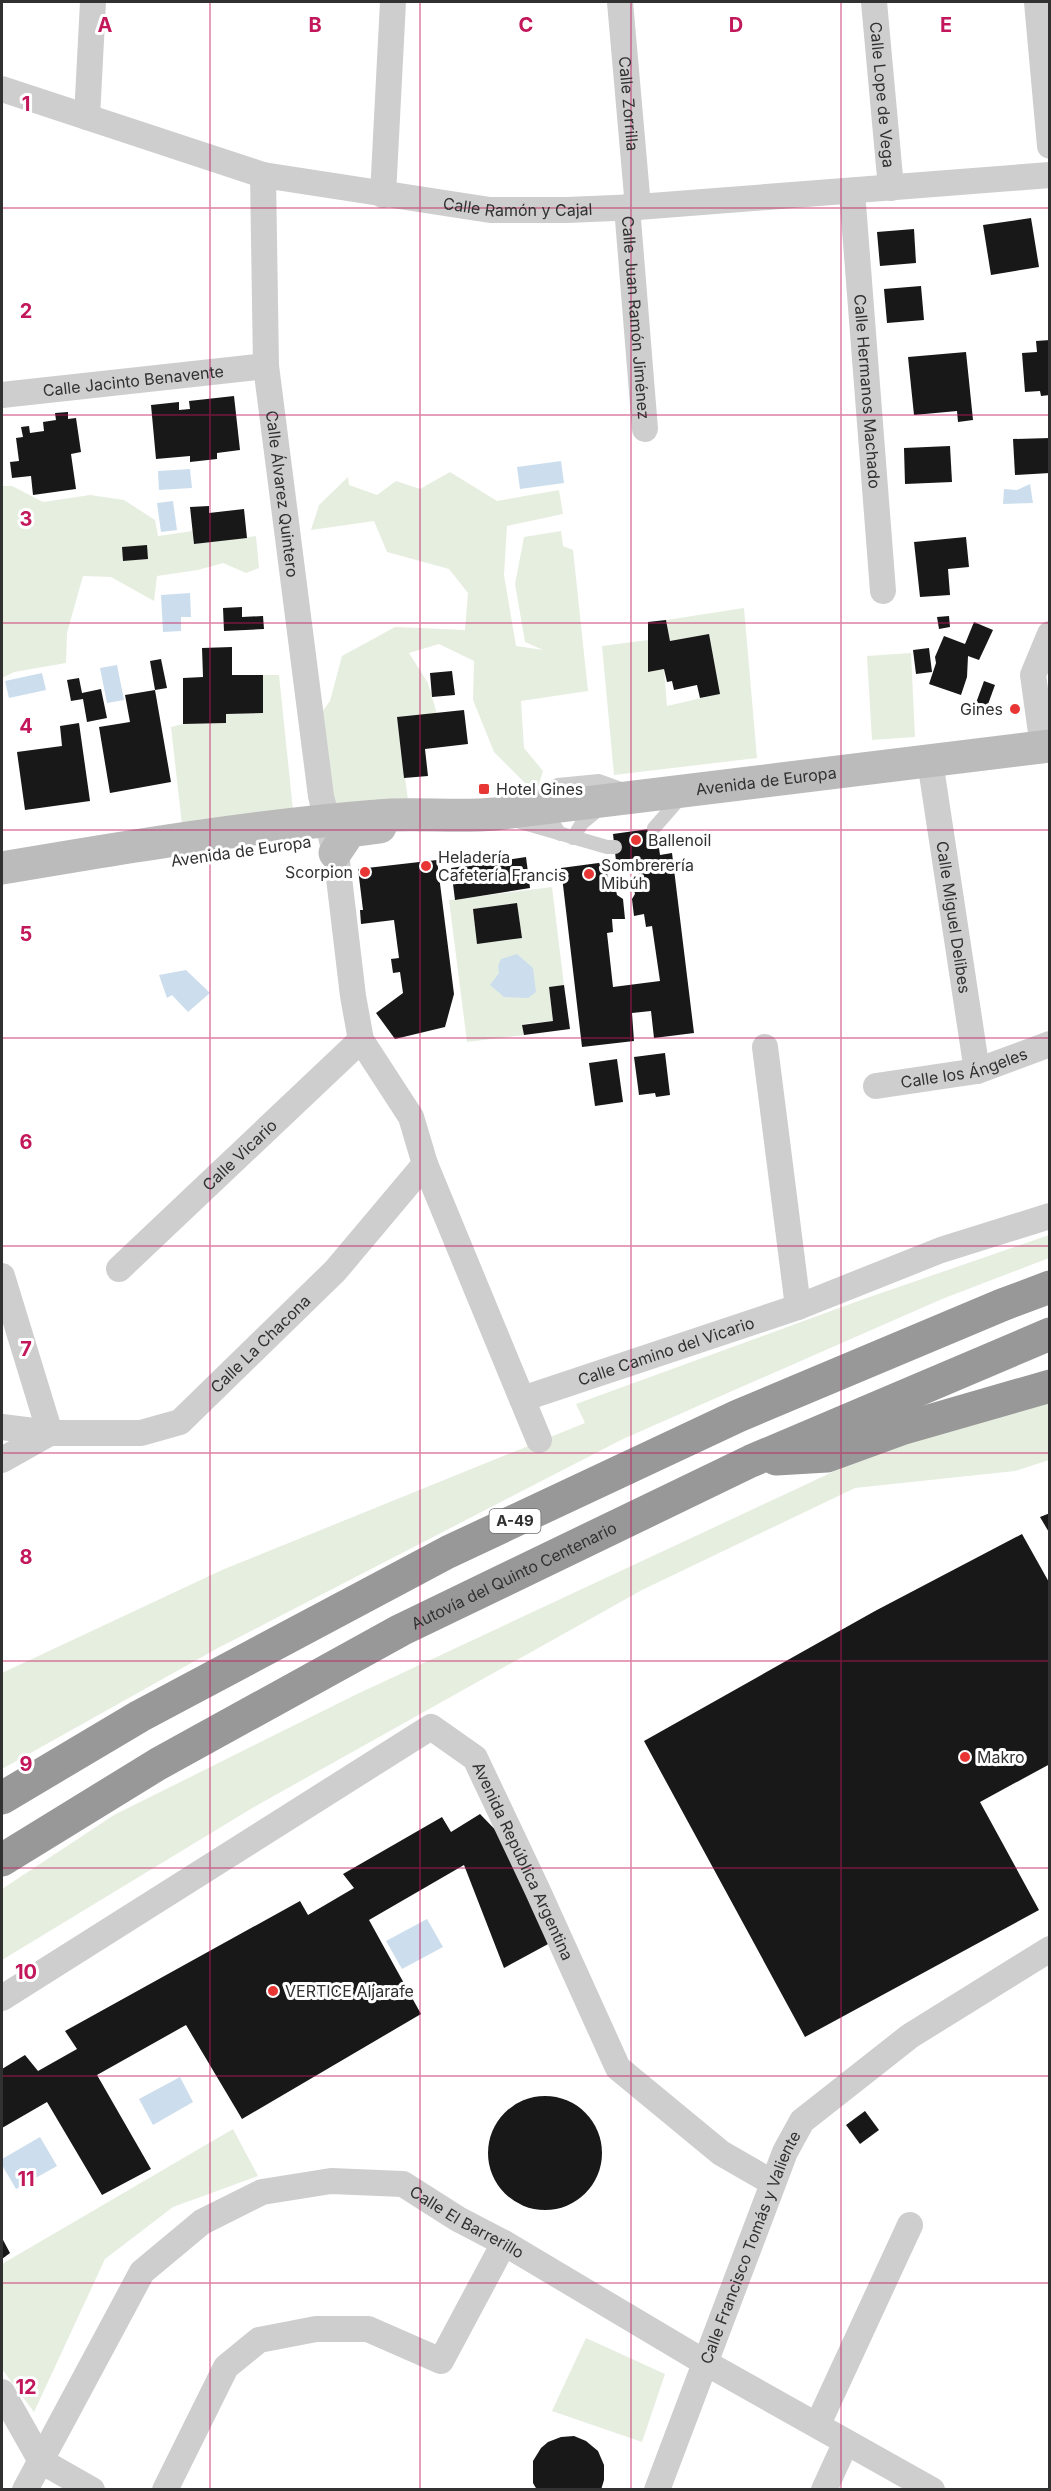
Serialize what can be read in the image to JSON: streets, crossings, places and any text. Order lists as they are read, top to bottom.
{
  "streets": {
    "highway": ["A-49", "Autovía del Quinto Centenario"],
    "main road": ["Avenida de Europa"],
    "street": [
      "Calle Lope de Vega",
      "Calle Zorrilla",
      "Calle Ramón y Cajal",
      "Calle Juan Ramón Jiménez",
      "Calle Jacinto Benavente",
      "Calle Hermanos Machado",
      "Calle Álvarez Quintero",
      "Calle Miguel Delibes",
      "Calle los Ángeles",
      "Calle Vicario",
      "Calle La Chacona",
      "Calle Camino del Vicario",
      "Avenida República Argentina",
      "Calle El Barrerillo",
      "Calle Francisco Tomás y Valiente"
    ]
  },
  "crossings": [
    ["Calle Lope de Vega", "Calle Ramón y Cajal"],
    ["Calle Zorrilla", "Calle Ramón y Cajal"],
    ["Calle Zorrilla", "Calle Juan Ramón Jiménez"],
    ["Calle Ramón y Cajal", "Calle Juan Ramón Jiménez"],
    ["Calle Ramón y Cajal", "Calle Hermanos Machado"],
    ["Calle Ramón y Cajal", "Calle Álvarez Quintero"],
    ["Calle Jacinto Benavente", "Calle Álvarez Quintero"],
    ["Calle Álvarez Quintero", "Avenida de Europa"],
    ["Calle Álvarez Quintero", "Calle Vicario"],
    ["Avenida de Europa", "Calle Miguel Delibes"],
    ["Calle Miguel Delibes", "Calle los Ángeles"],
    ["Avenida República Argentina", "Calle Francisco Tomás y Valiente"],
    ["Calle El Barrerillo", "Calle Francisco Tomás y Valiente"]
  ],
  "places": {
    "other": [
      "Gines",
      "Ballenoil",
      "Heladería Cafetería Francis",
      "Scorpion",
      "Sombrerería Mibúh",
      "Makro",
      "VERTICE Aljarafe"
    ],
    "transit": ["Hotel Gines"]
  },
  "grid": {
    "columns": [
      "A",
      "B",
      "C",
      "D",
      "E"
    ],
    "rows": [
      "1",
      "2",
      "3",
      "4",
      "5",
      "6",
      "7",
      "8",
      "9",
      "10",
      "11",
      "12"
    ]
  }
}
